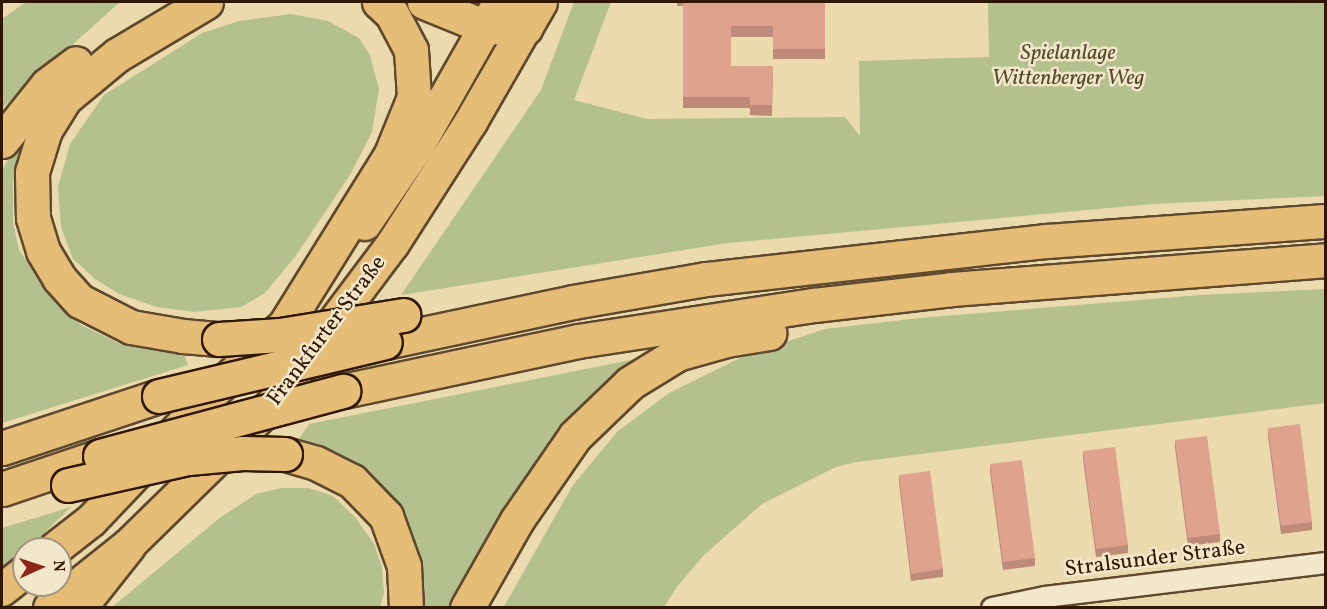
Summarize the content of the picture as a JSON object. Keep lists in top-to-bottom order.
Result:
{
  "streets": {
    "main road": ["Frankfurter Straße"],
    "street": ["Stralsunder Straße"]
  },
  "parks": ["Spielanlage Wittenberger Weg"],
  "north": "right"
}
